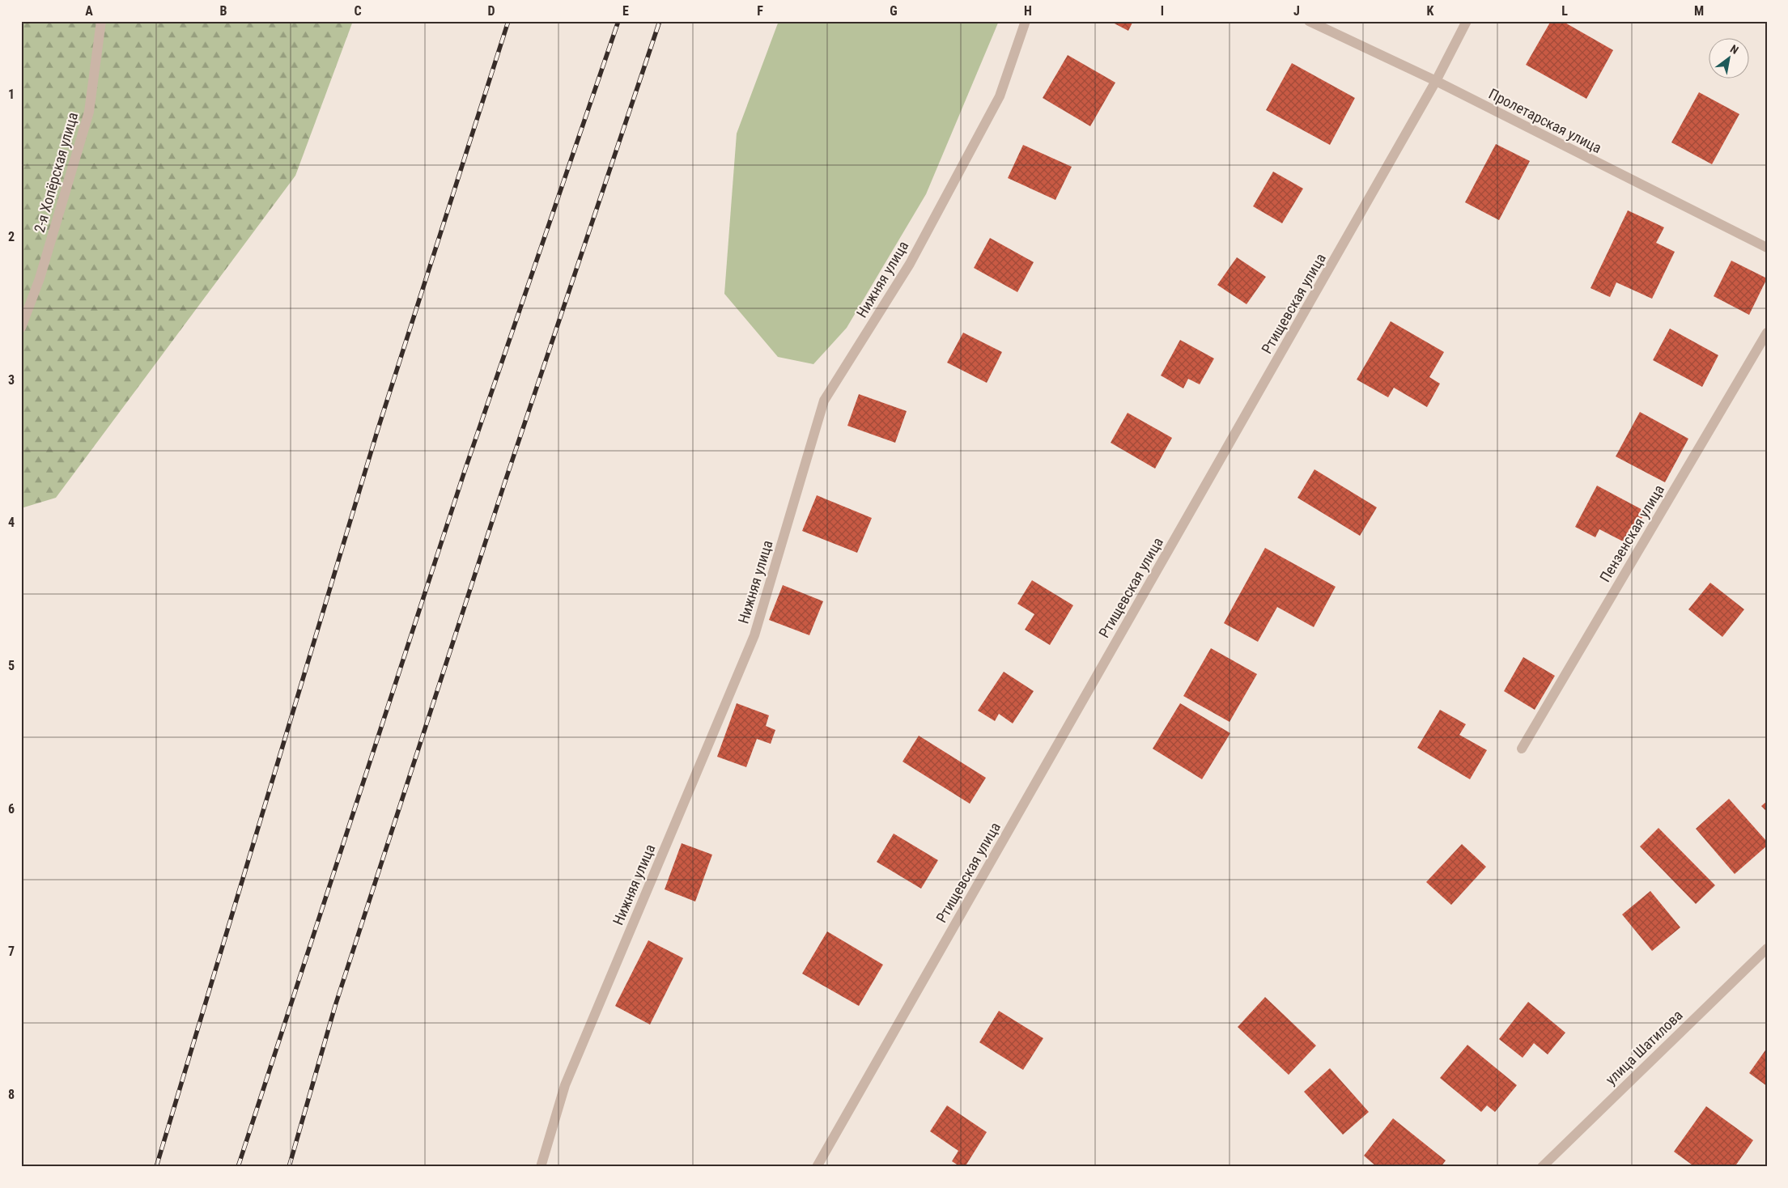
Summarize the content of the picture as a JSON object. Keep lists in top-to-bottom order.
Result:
{
  "streets": {
    "street": [
      "Пролетарская улица",
      "2-я Хопёрская улица",
      "Нижняя улица",
      "Ртищевская улица",
      "Пензенская улица",
      "улица Шатилова"
    ]
  },
  "crossings": [
    ["Пролетарская улица", "Ртищевская улица"]
  ],
  "north": "top right",
  "grid": {
    "columns": [
      "A",
      "B",
      "C",
      "D",
      "E",
      "F",
      "G",
      "H",
      "I",
      "J",
      "K",
      "L",
      "M"
    ],
    "rows": [
      "1",
      "2",
      "3",
      "4",
      "5",
      "6",
      "7",
      "8"
    ]
  }
}
